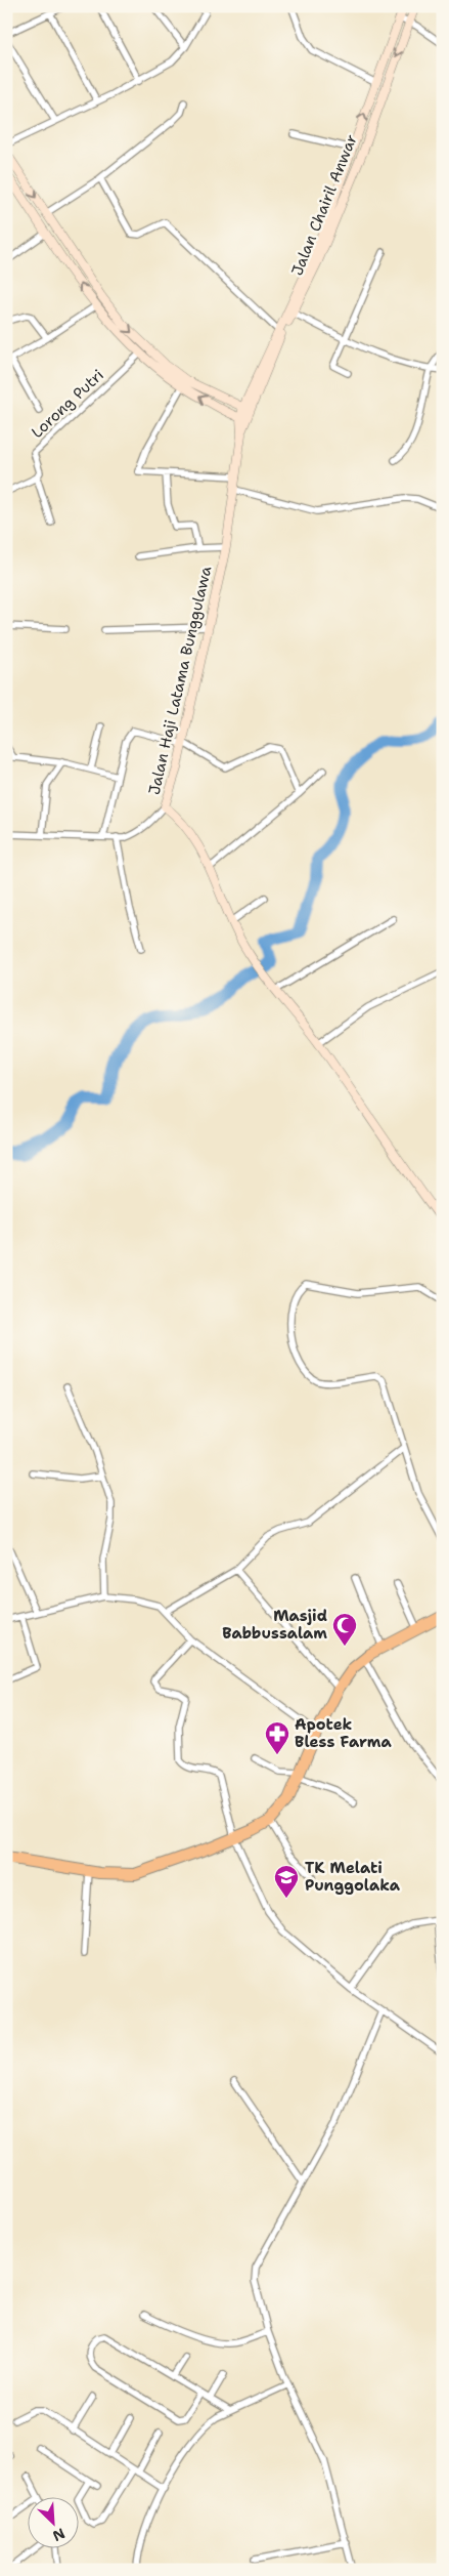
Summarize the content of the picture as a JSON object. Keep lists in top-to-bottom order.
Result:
{
  "streets": {
    "main road": ["Jalan Chairil Anwar", "Jalan Haji Latama Bunggulawa"],
    "street": ["Lorong Putri"]
  },
  "crossings": [
    ["Jalan Chairil Anwar", "Jalan Haji Latama Bunggulawa"]
  ],
  "places": {
    "mosque": ["Masjid Babbussalam"],
    "pharmacy": ["Apotek Bless Farma"],
    "school or university": ["TK Melati Punggolaka"]
  },
  "north": "bottom right"
}
